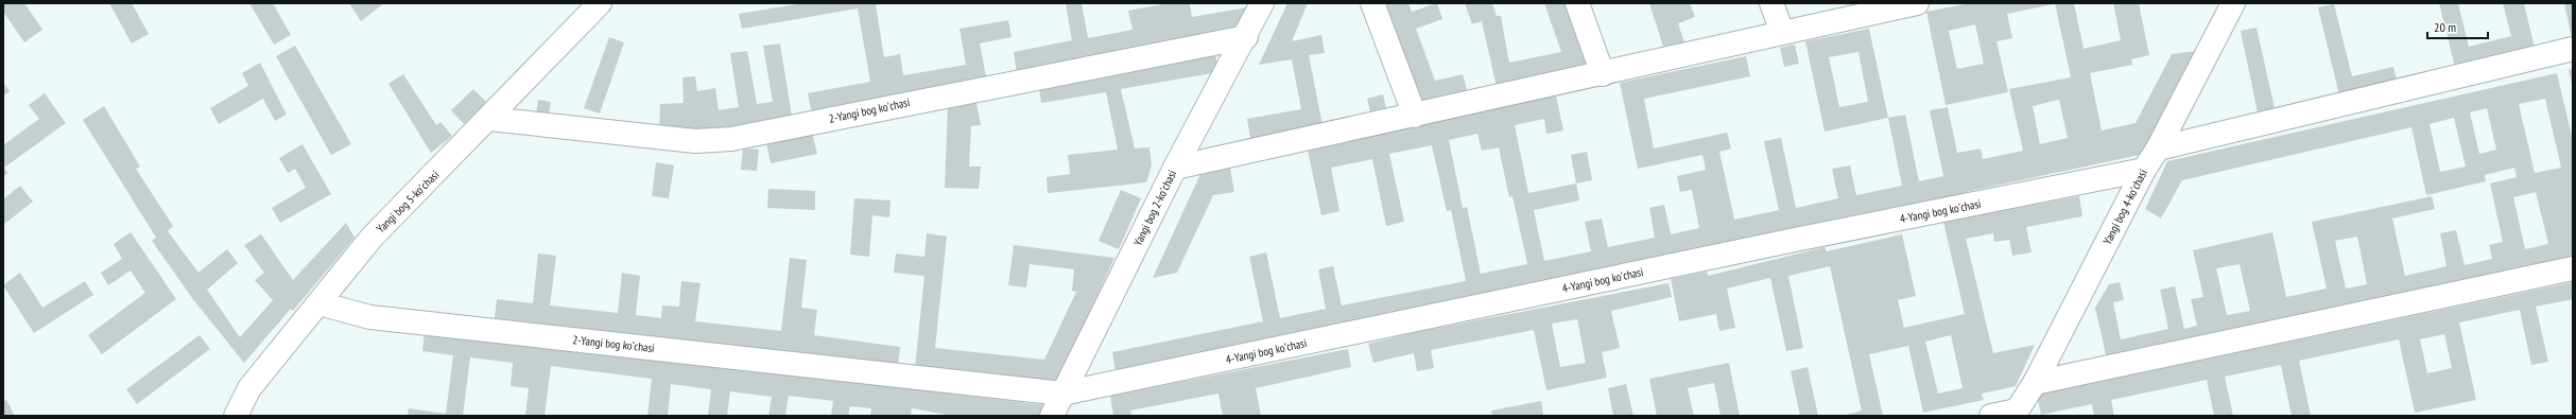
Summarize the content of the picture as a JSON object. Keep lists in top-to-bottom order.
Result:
{
  "streets": {
    "street": [
      "2-Yangi bog koʼchasi",
      "Yangi bog 5-koʼchasi",
      "Yangi bog 4-koʼchasi",
      "Yangi bog 2-koʼchasi",
      "4-Yangi bog koʼchasi"
    ]
  },
  "crossings": [
    ["2-Yangi bog koʼchasi", "Yangi bog 5-koʼchasi"],
    ["2-Yangi bog koʼchasi", "Yangi bog 2-koʼchasi"],
    ["2-Yangi bog koʼchasi", "4-Yangi bog koʼchasi"],
    ["Yangi bog 4-koʼchasi", "4-Yangi bog koʼchasi"],
    ["Yangi bog 2-koʼchasi", "4-Yangi bog koʼchasi"]
  ],
  "scale_bar": "20 m"
}
